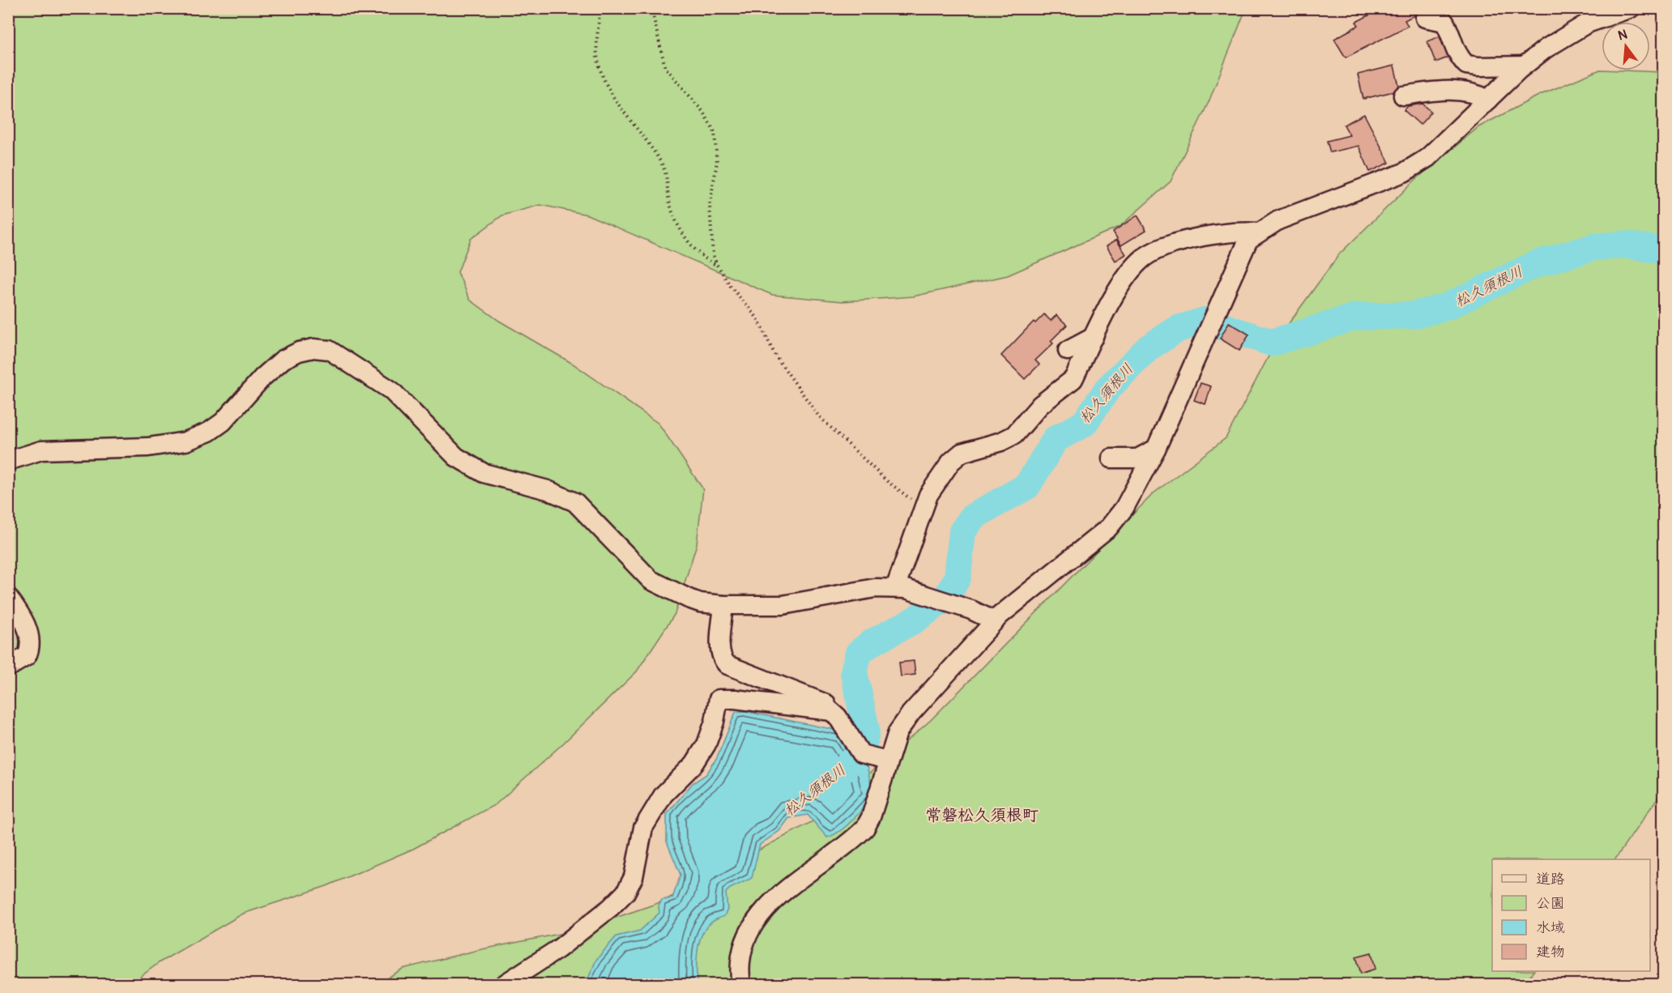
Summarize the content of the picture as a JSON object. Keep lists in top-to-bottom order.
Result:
{
  "districts": ["常磐松久須根町"],
  "water": ["松久須根川"],
  "legend": [
    "道路",
    "公園",
    "水域",
    "建物"
  ],
  "north": "top"
}
